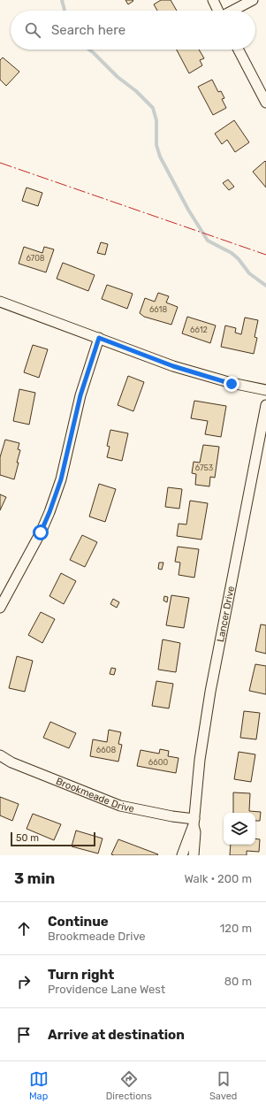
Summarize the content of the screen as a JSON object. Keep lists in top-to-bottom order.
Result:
{
  "streets": {
    "street": ["Lancer Drive", "Brookmeade Drive"]
  },
  "crossings": [
    ["Lancer Drive", "Brookmeade Drive"]
  ],
  "house_numbers": [
    "6708",
    "6618",
    "6612",
    "6753",
    "6608",
    "6600"
  ],
  "scale_bar": "50 m",
  "page": {
    "search": "Search here",
    "scale": "50 m",
    "heading": ["3 min", "Walk · 200 m"],
    "list": [
      ["Continue", "Brookmeade Drive", "120 m"],
      ["Turn right", "Providence Lane West", "80 m"],
      "Arrive at destination"
    ],
    "nav": ["Map", "Directions", "Saved"]
  }
}
